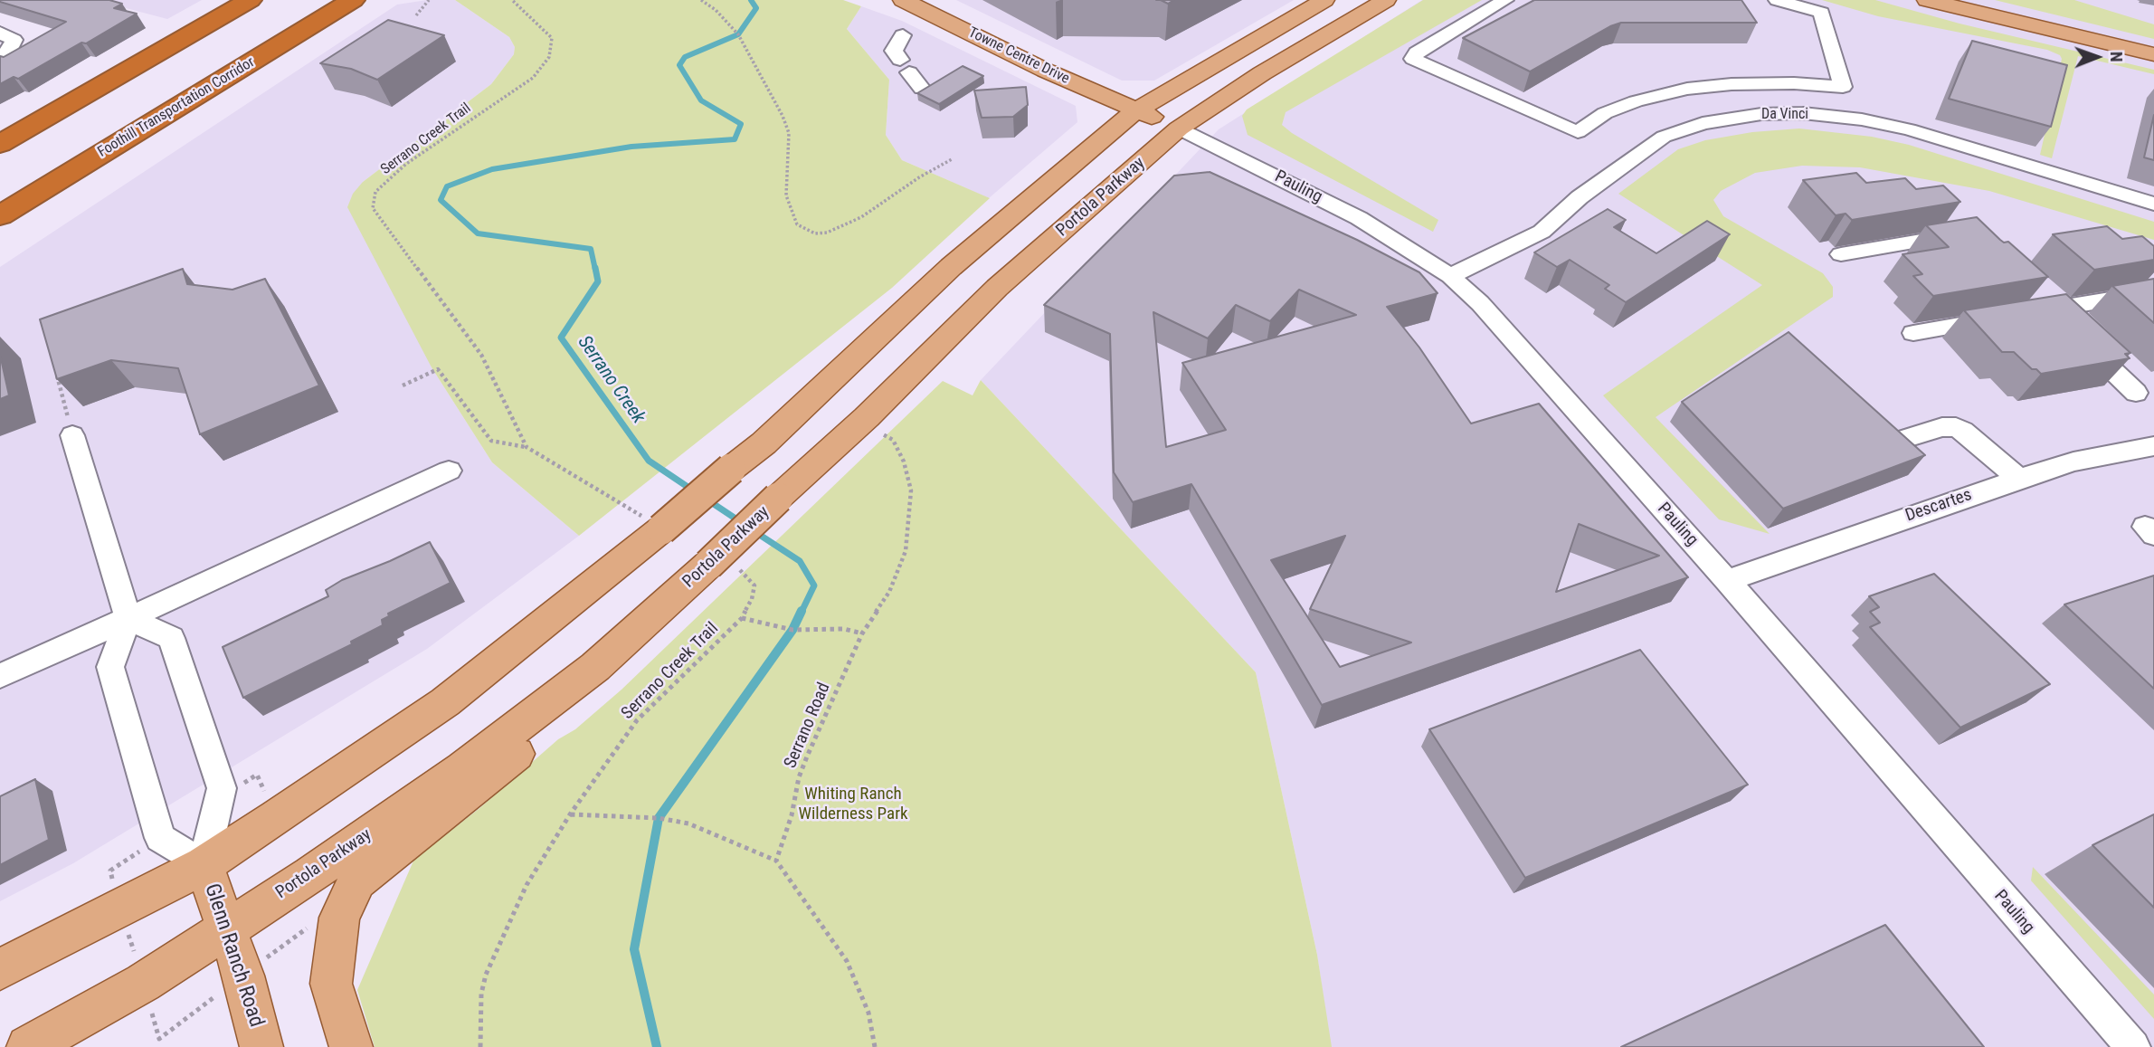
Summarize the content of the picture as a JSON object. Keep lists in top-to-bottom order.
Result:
{
  "streets": {
    "highway": ["Foothill Transportation Corridor"],
    "main road": [
      "Towne Centre Drive",
      "Pauling",
      "Portola Parkway",
      "Glenn Ranch Road"
    ],
    "street": ["Da Vinci", "Descartes"],
    "path": ["Serrano Creek Trail", "Serrano Road"]
  },
  "crossings": [
    ["Towne Centre Drive", "Pauling"],
    ["Da Vinci", "Pauling"],
    ["Serrano Creek Trail", "Portola Parkway"],
    ["Pauling", "Portola Parkway"],
    ["Pauling", "Descartes"],
    ["Portola Parkway", "Serrano Road"],
    ["Portola Parkway", "Glenn Ranch Road"]
  ],
  "water": ["Serrano Creek"],
  "parks": ["Whiting Ranch Wilderness Park"],
  "north": "right"
}
